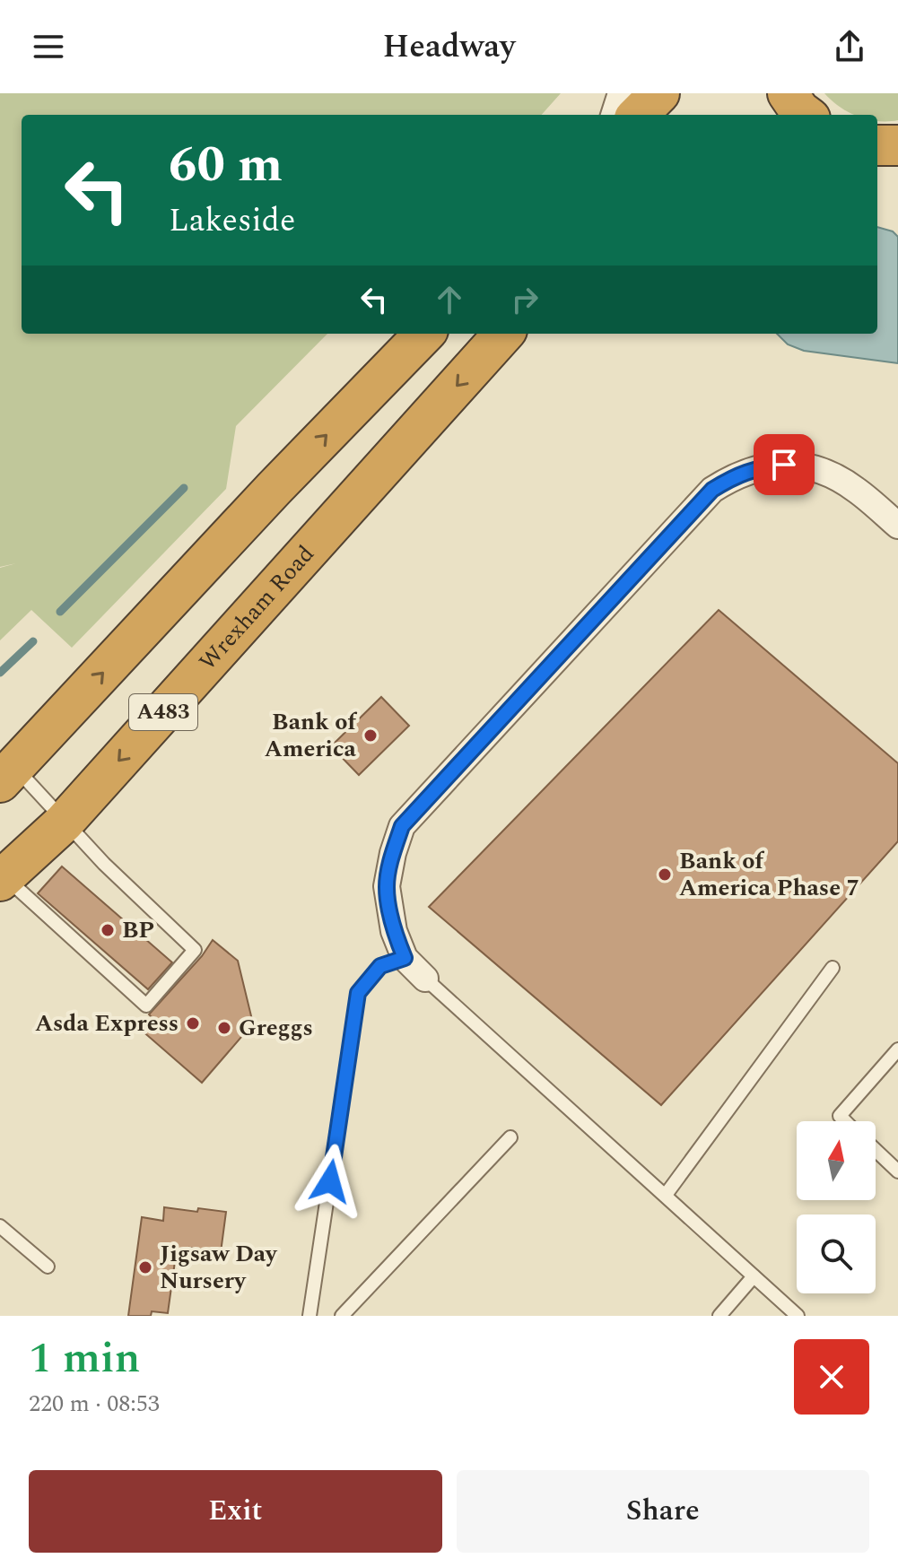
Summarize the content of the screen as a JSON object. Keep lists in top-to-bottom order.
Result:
{
  "streets": {
    "highway": ["Wrexham Road", "A483"]
  },
  "places": [
    "Bank of America",
    "Bank of America Phase 7",
    "BP",
    "Asda Express",
    "Greggs",
    "Jigsaw Day Nursery"
  ],
  "north": "top",
  "page": {
    "header": "Headway",
    "turn": ["60 m", "Lakeside"],
    "heading": ["1 min", "220 m · 08:53"],
    "buttons": ["Exit", "Share"]
  }
}
